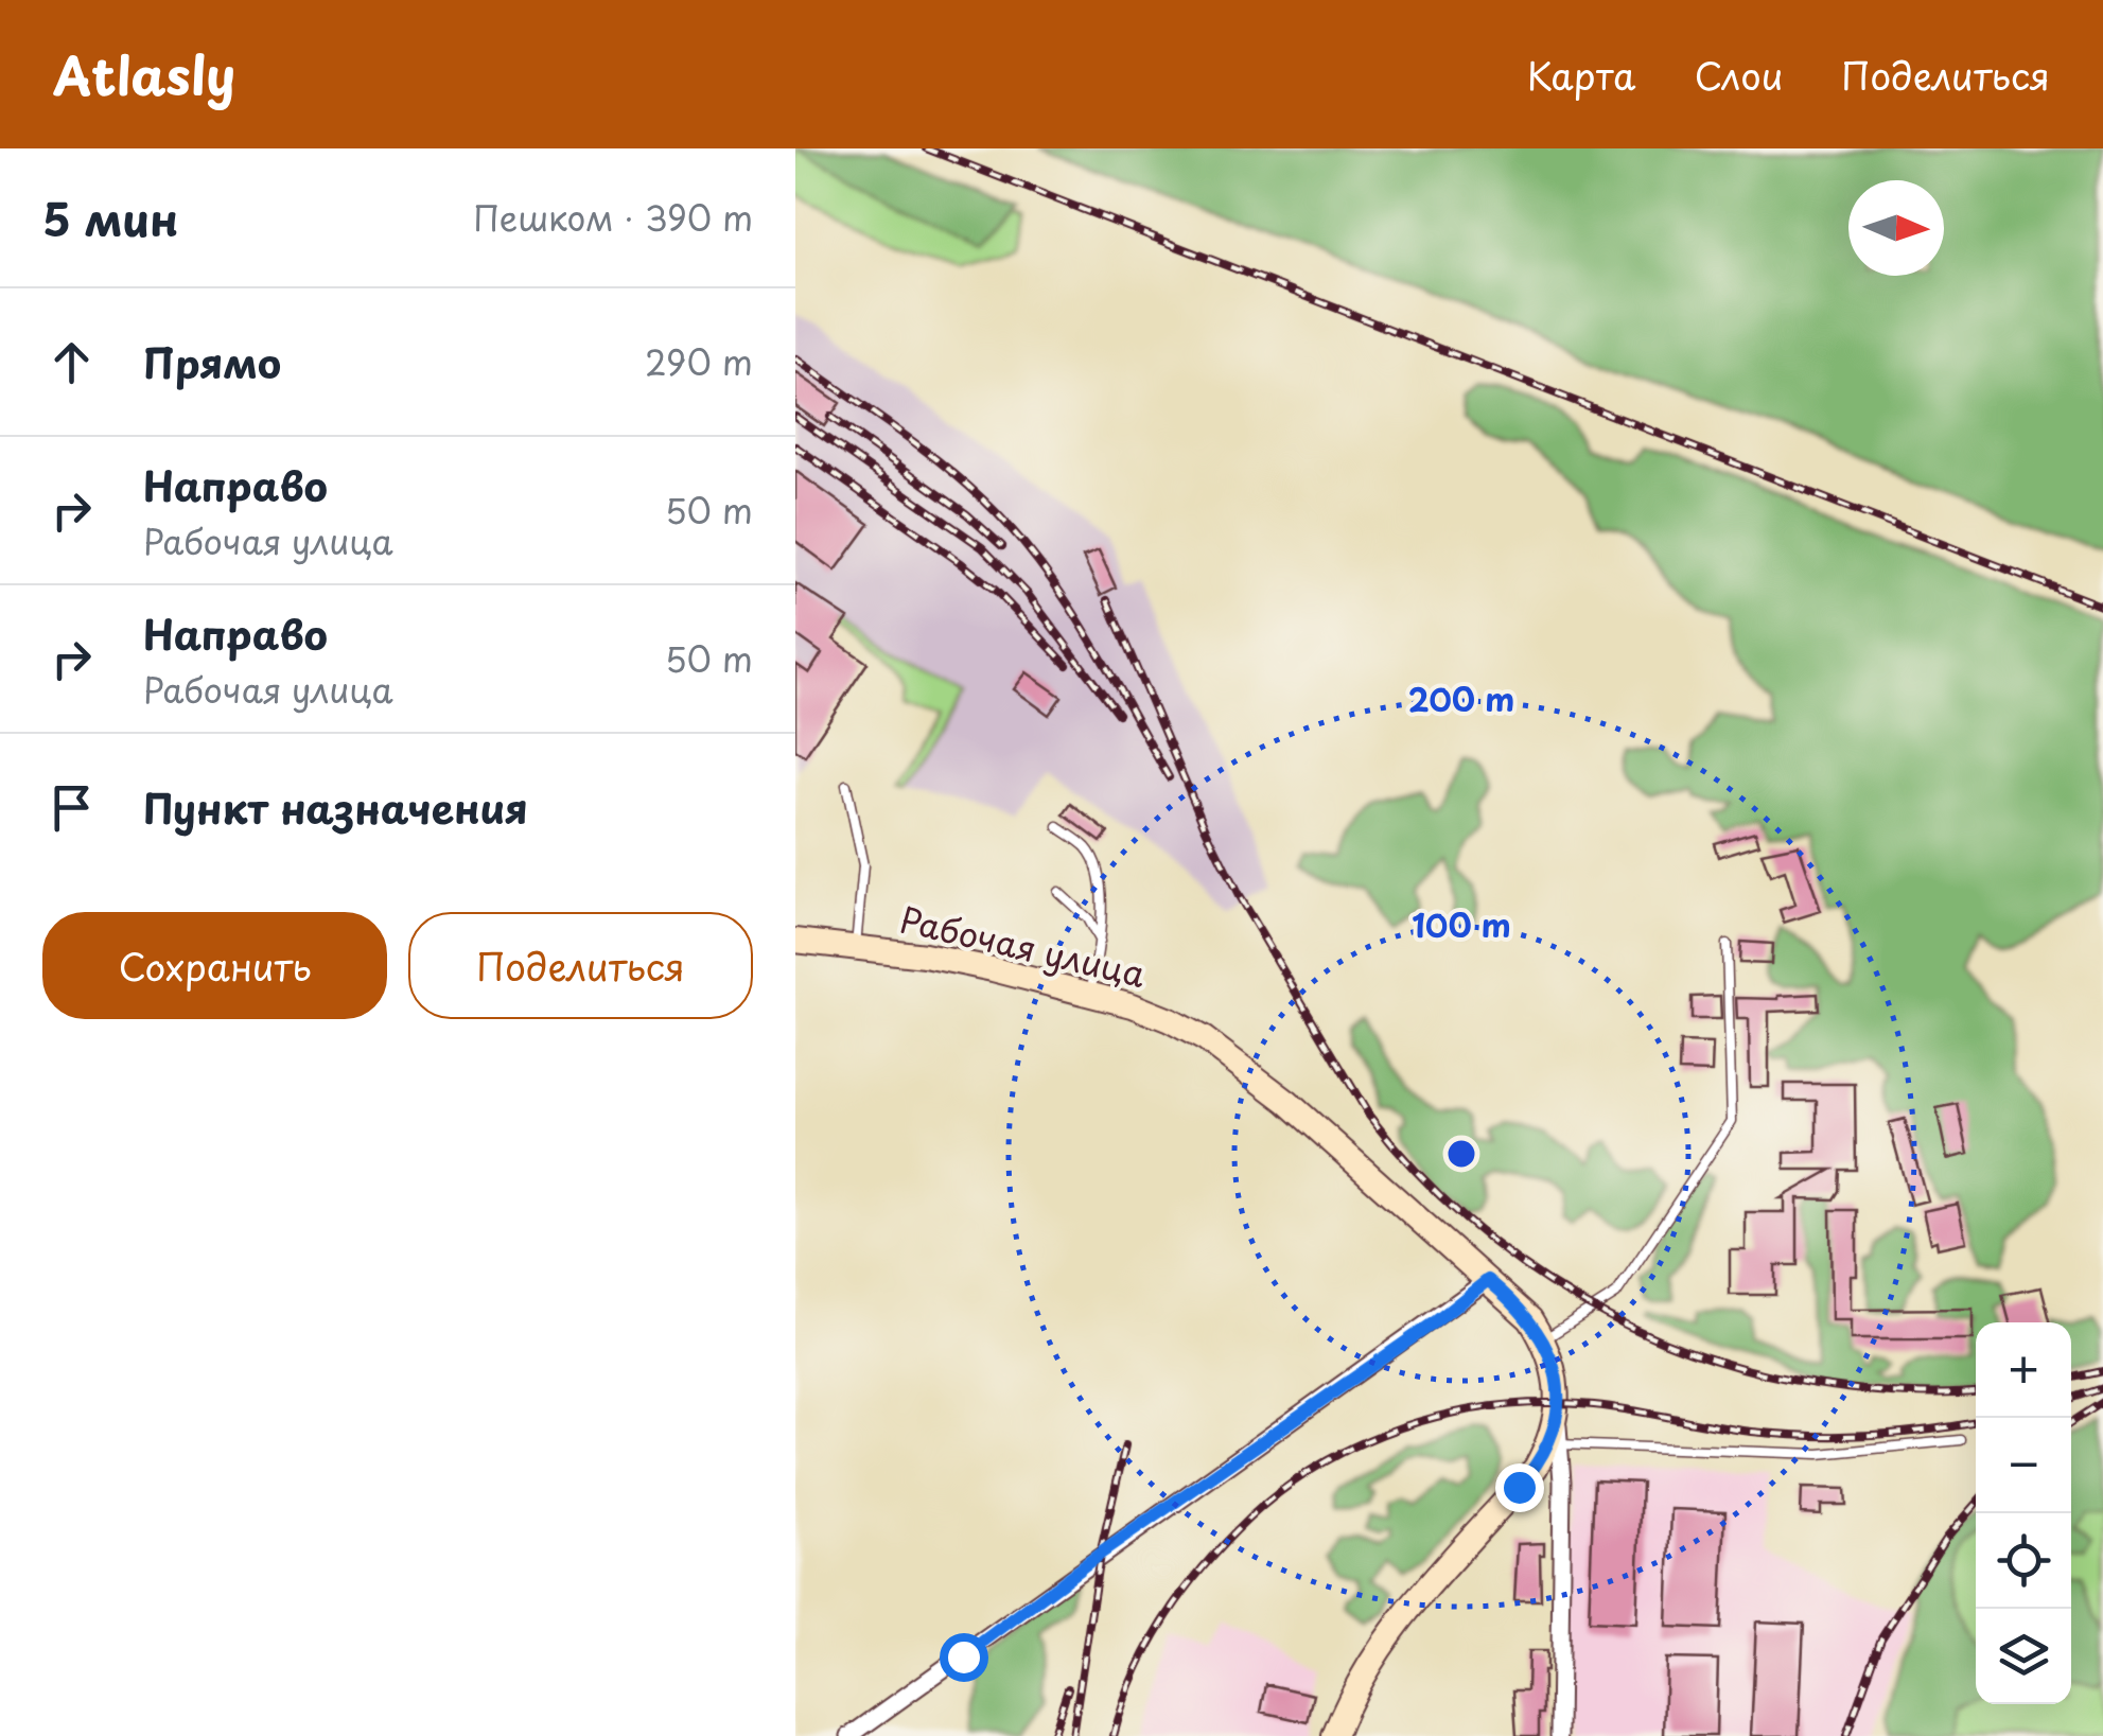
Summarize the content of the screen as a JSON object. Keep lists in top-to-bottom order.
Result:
{
  "streets": {
    "street": ["Рабочая улица"]
  },
  "north": "right",
  "page": {
    "header": "Atlasly",
    "nav": ["Карта", "Слои", "Поделиться"],
    "heading": ["5 мин", "Пешком · 390 m"],
    "list": [
      ["Прямо", "290 m"],
      ["Направо", "Рабочая улица", "50 m"],
      ["Направо", "Рабочая улица", "50 m"],
      "Пункт назначения"
    ],
    "buttons": ["Сохранить", "Поделиться"],
    "map_buttons": ["+", "−"]
  },
  "rings": ["200 m", "100 m"]
}
